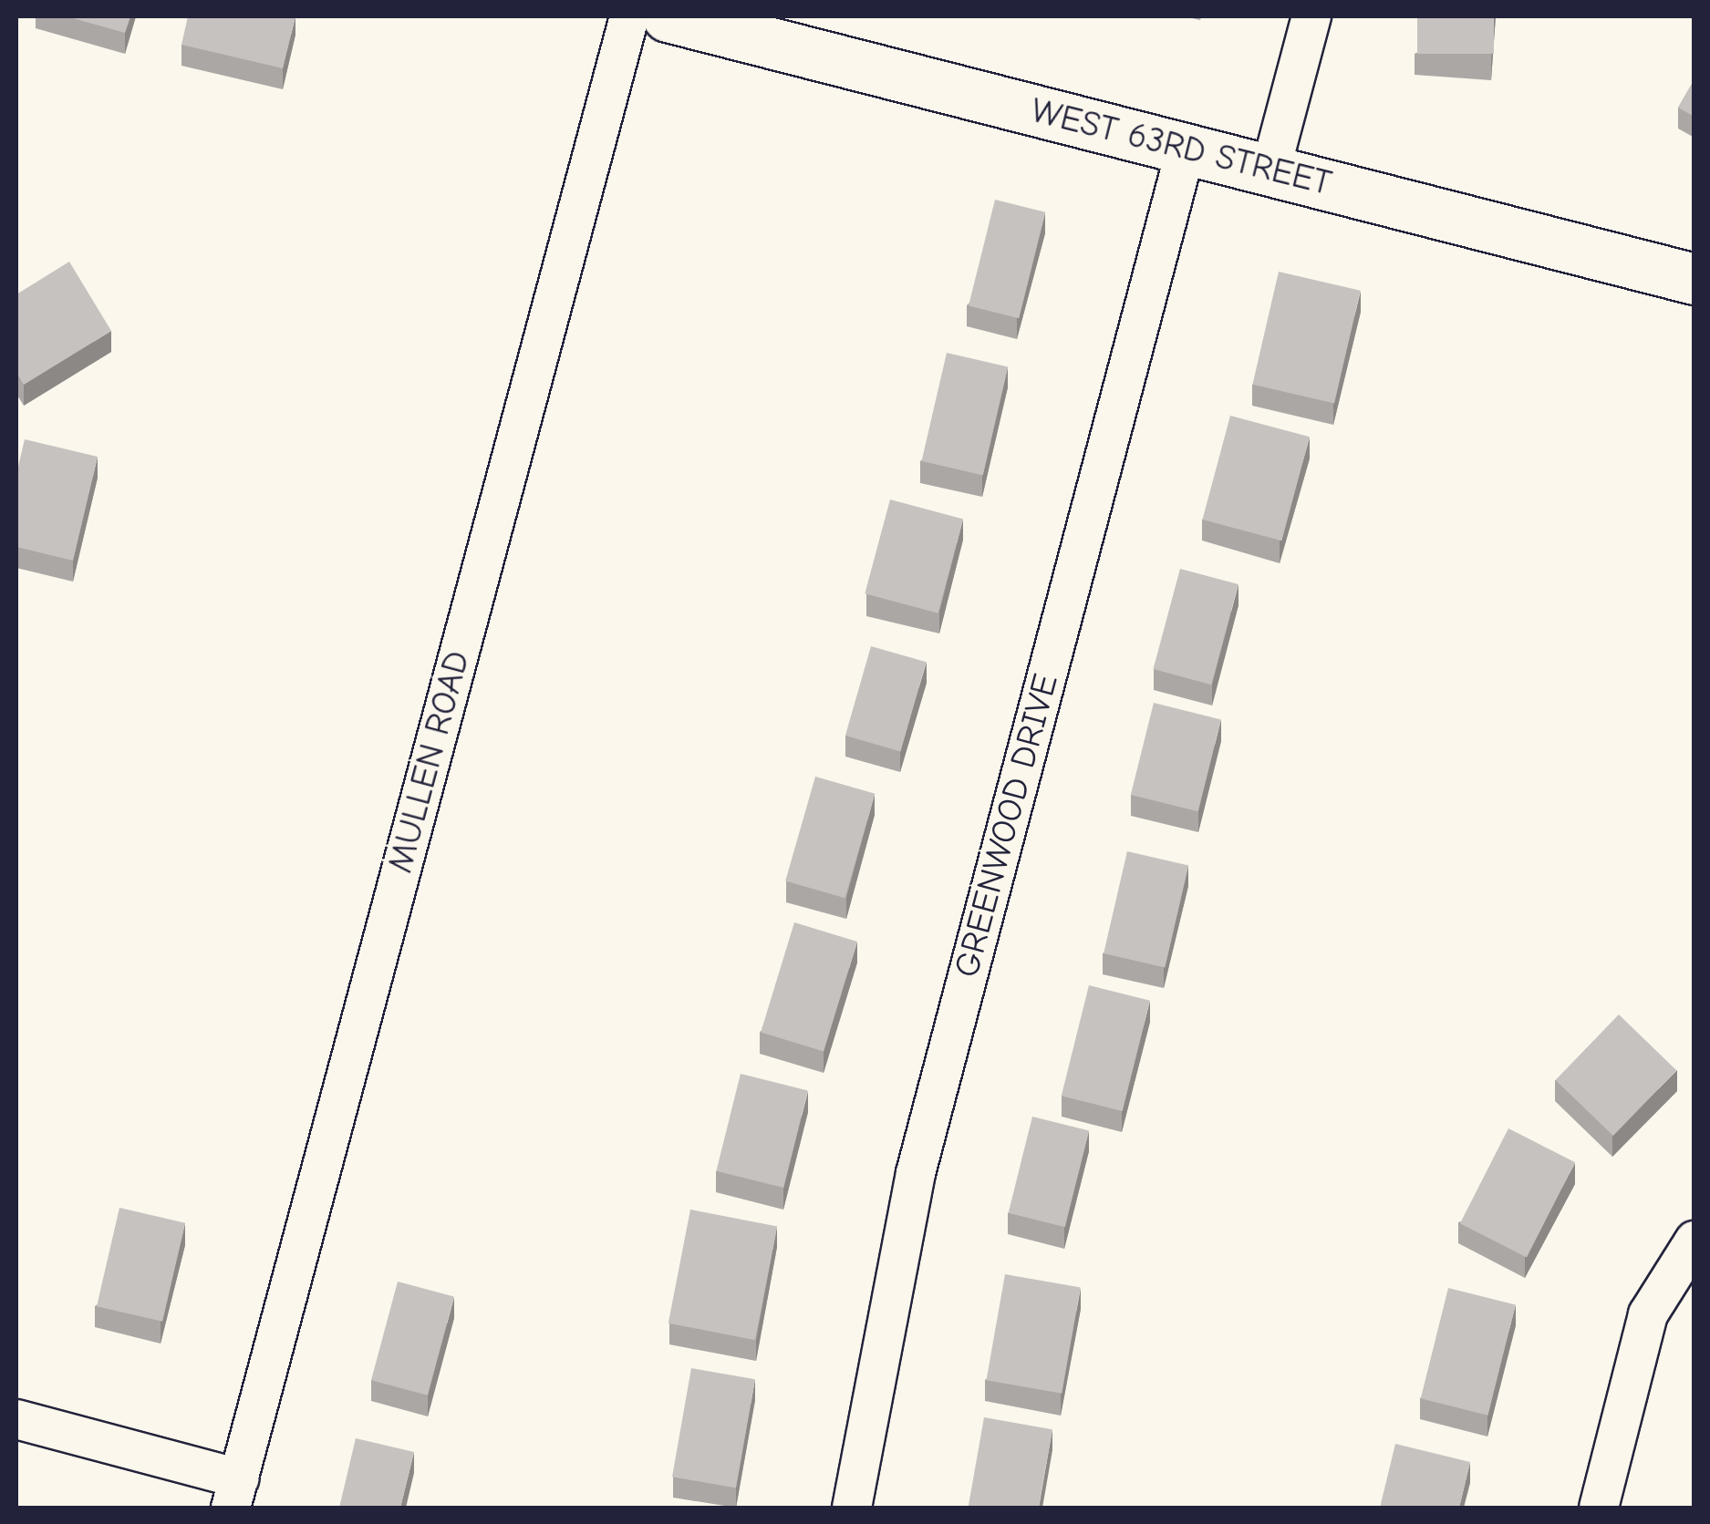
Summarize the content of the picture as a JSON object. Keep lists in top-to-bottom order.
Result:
{
  "streets": {
    "street": ["WEST 63RD STREET", "MULLEN ROAD", "GREENWOOD DRIVE"]
  },
  "crossings": [
    ["WEST 63RD STREET", "GREENWOOD DRIVE"]
  ]
}
